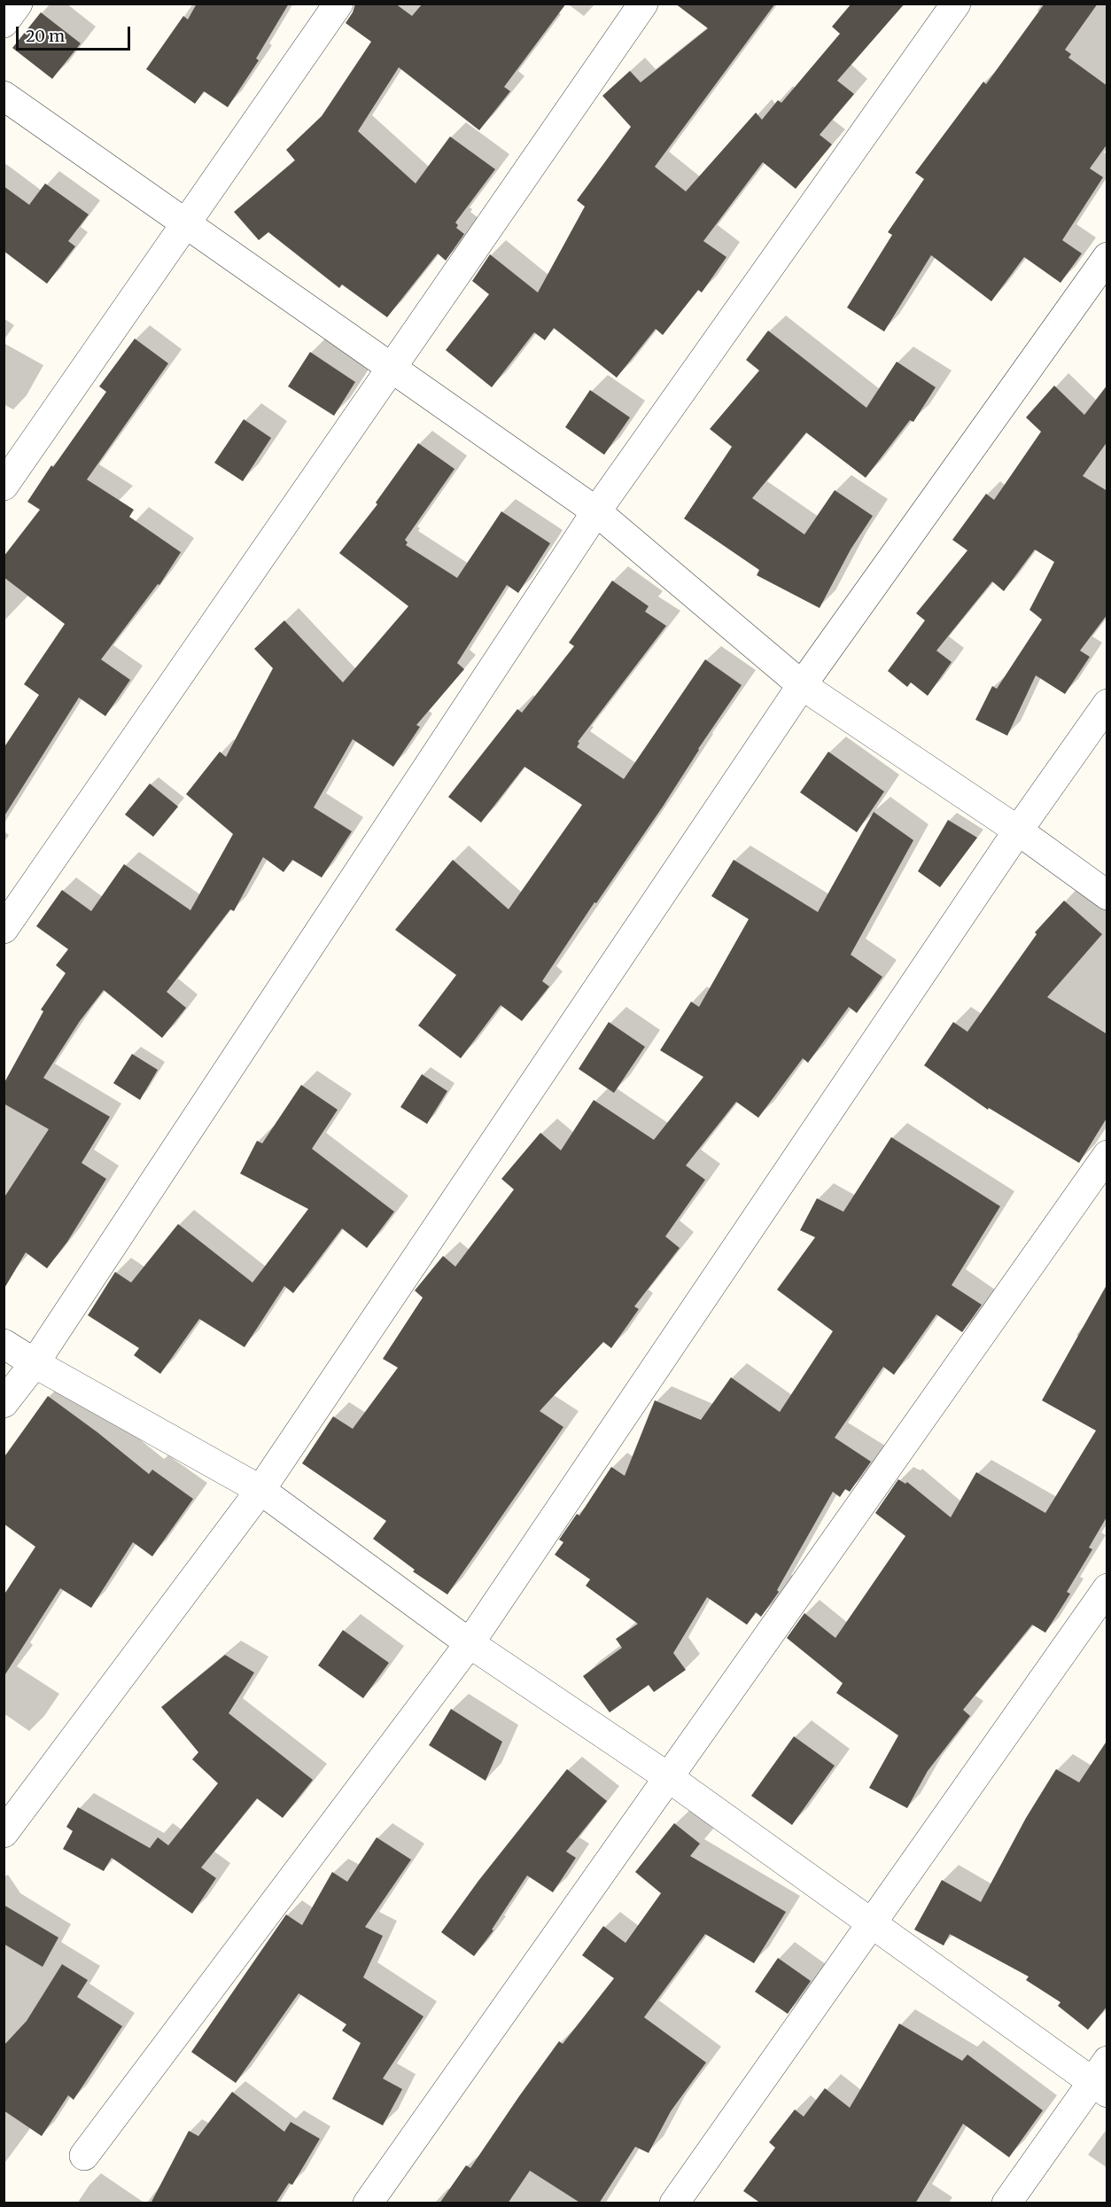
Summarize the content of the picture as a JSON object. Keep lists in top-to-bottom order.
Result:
{
  "scale_bar": "20 m"
}
